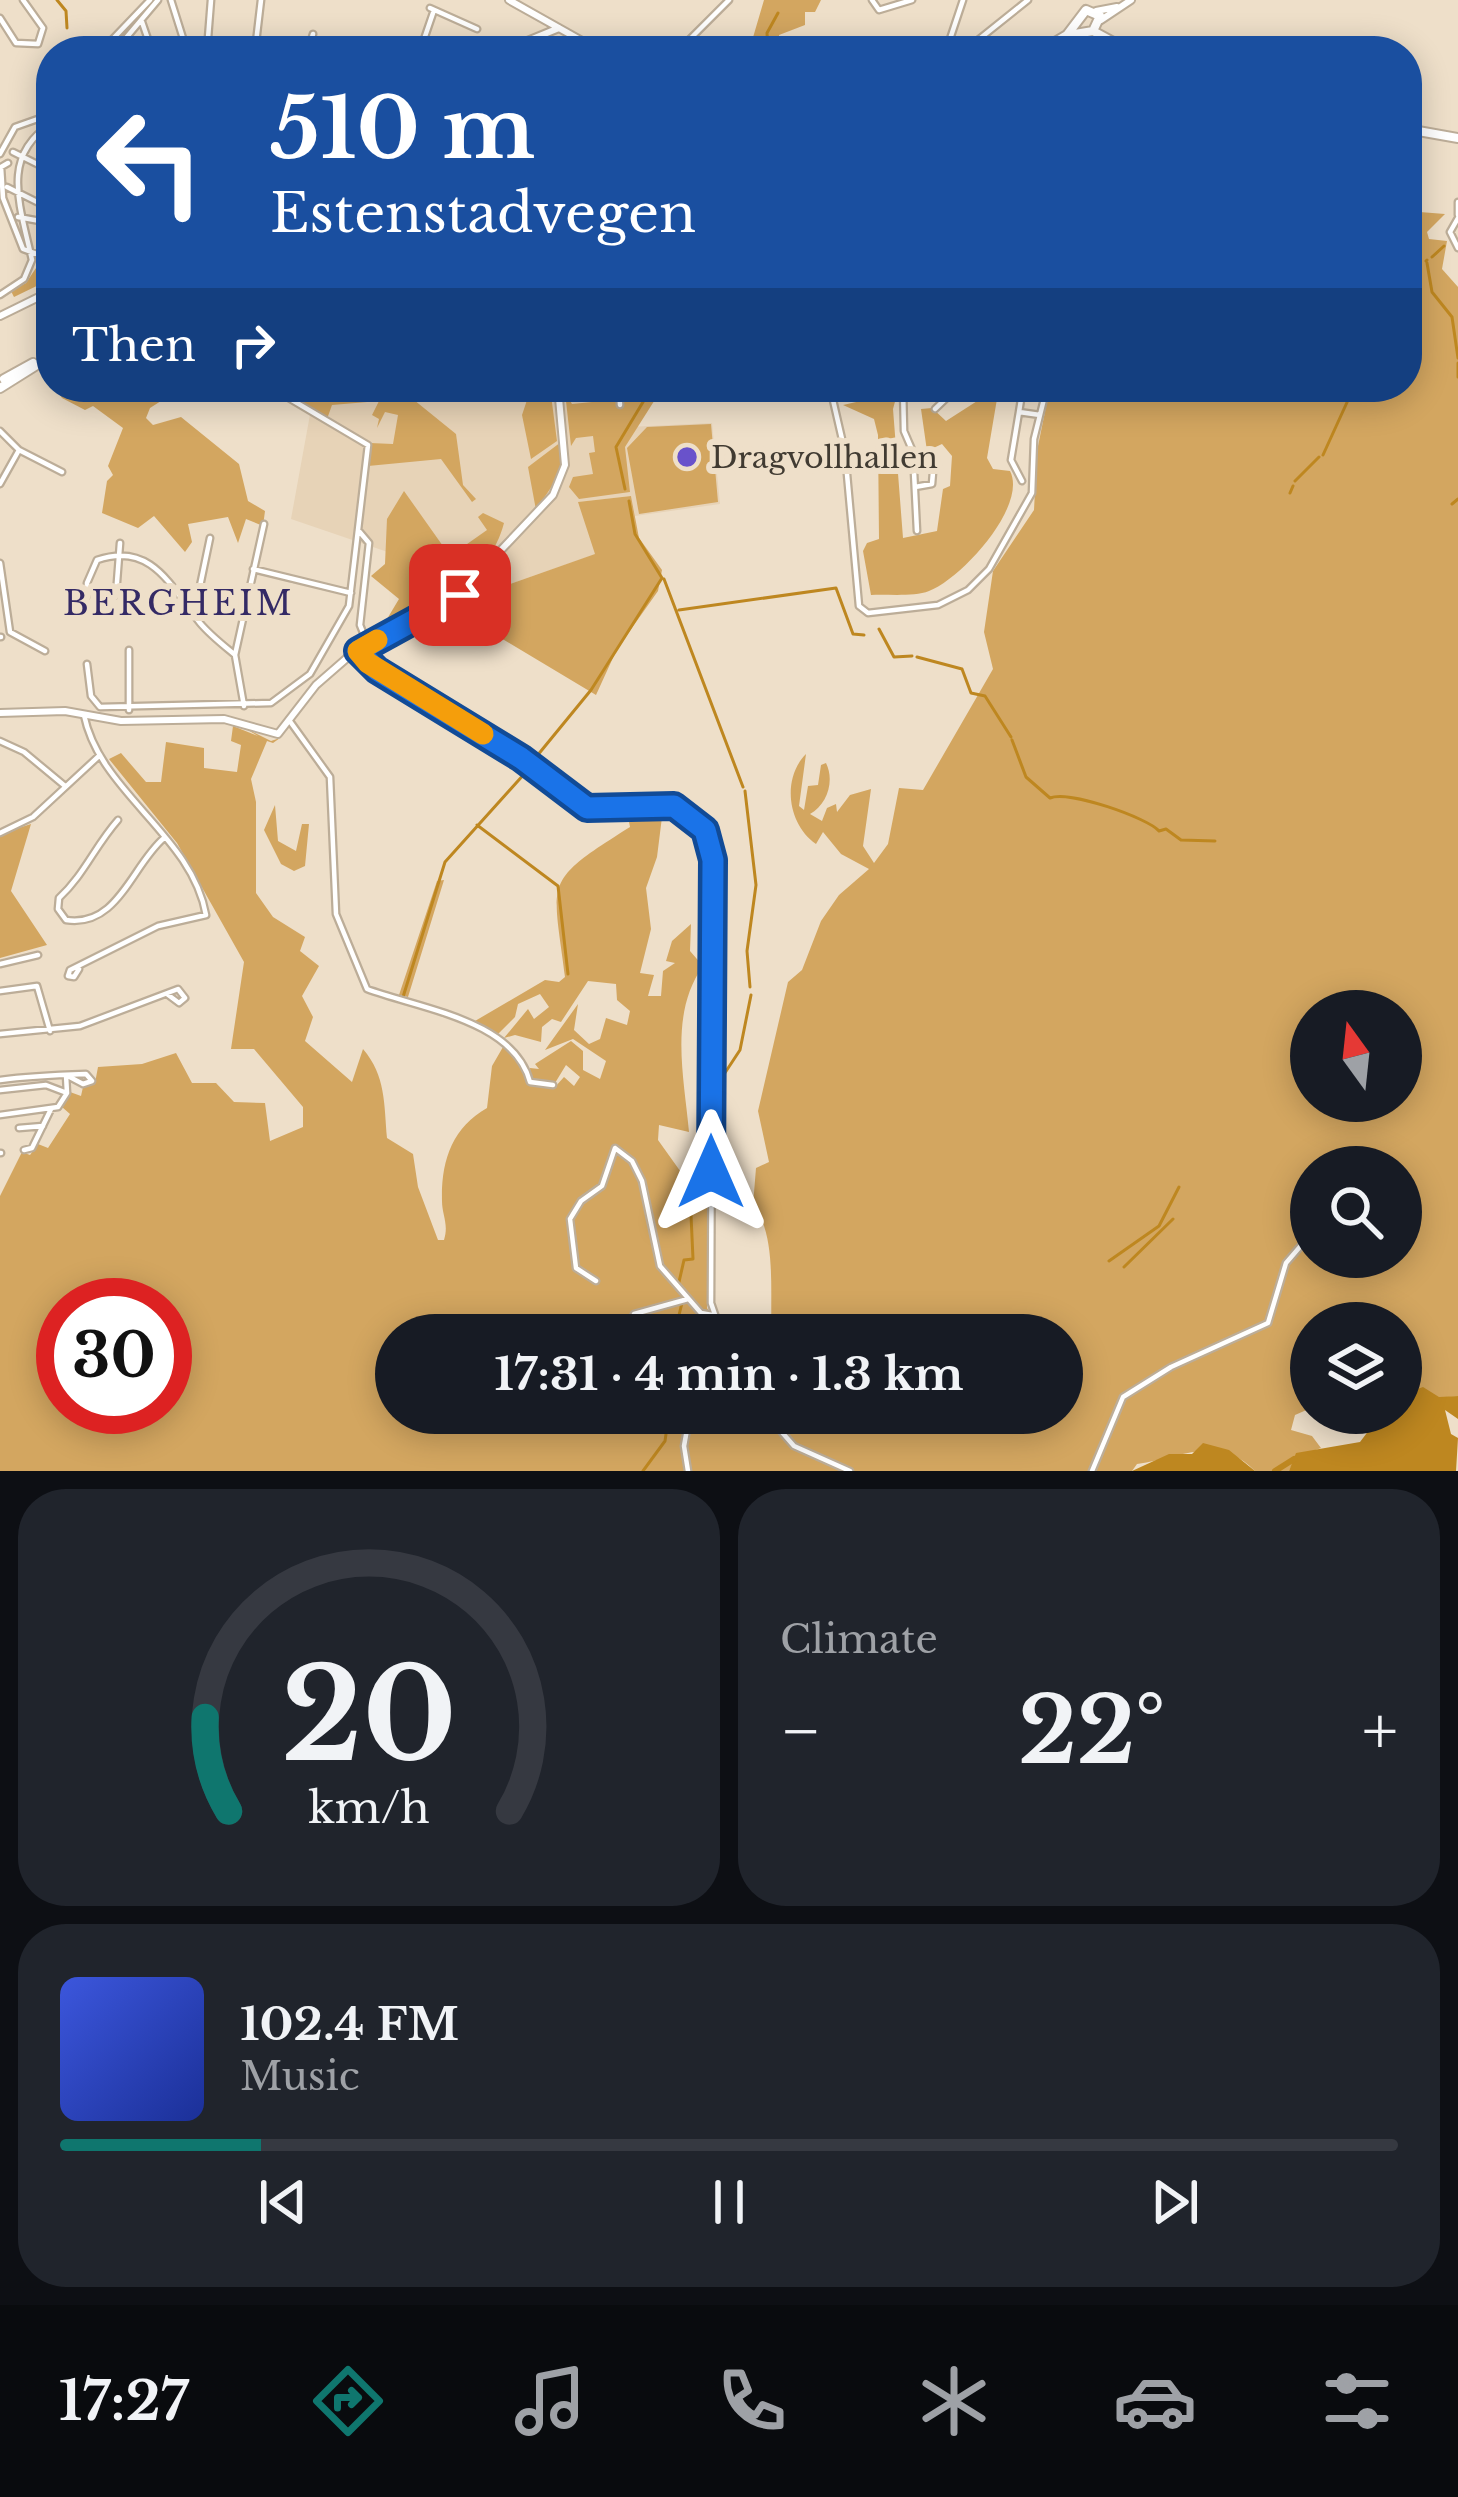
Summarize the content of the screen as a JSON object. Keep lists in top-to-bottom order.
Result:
{
  "districts": ["BERGHEIM"],
  "places": ["Dragvollhallen"],
  "north": "top",
  "page": {
    "turn": ["510 m", "Estenstadvegen"],
    "then": "Then",
    "limit": "30",
    "trip": "17:31 · 4 min · 1.3 km",
    "tile": "Climate",
    "heat": ["−", "22°", "+"],
    "song": ["102.4 FM", "Music"],
    "tabs": "17:27",
    "gauge": ["20", "km/h"]
  }
}
